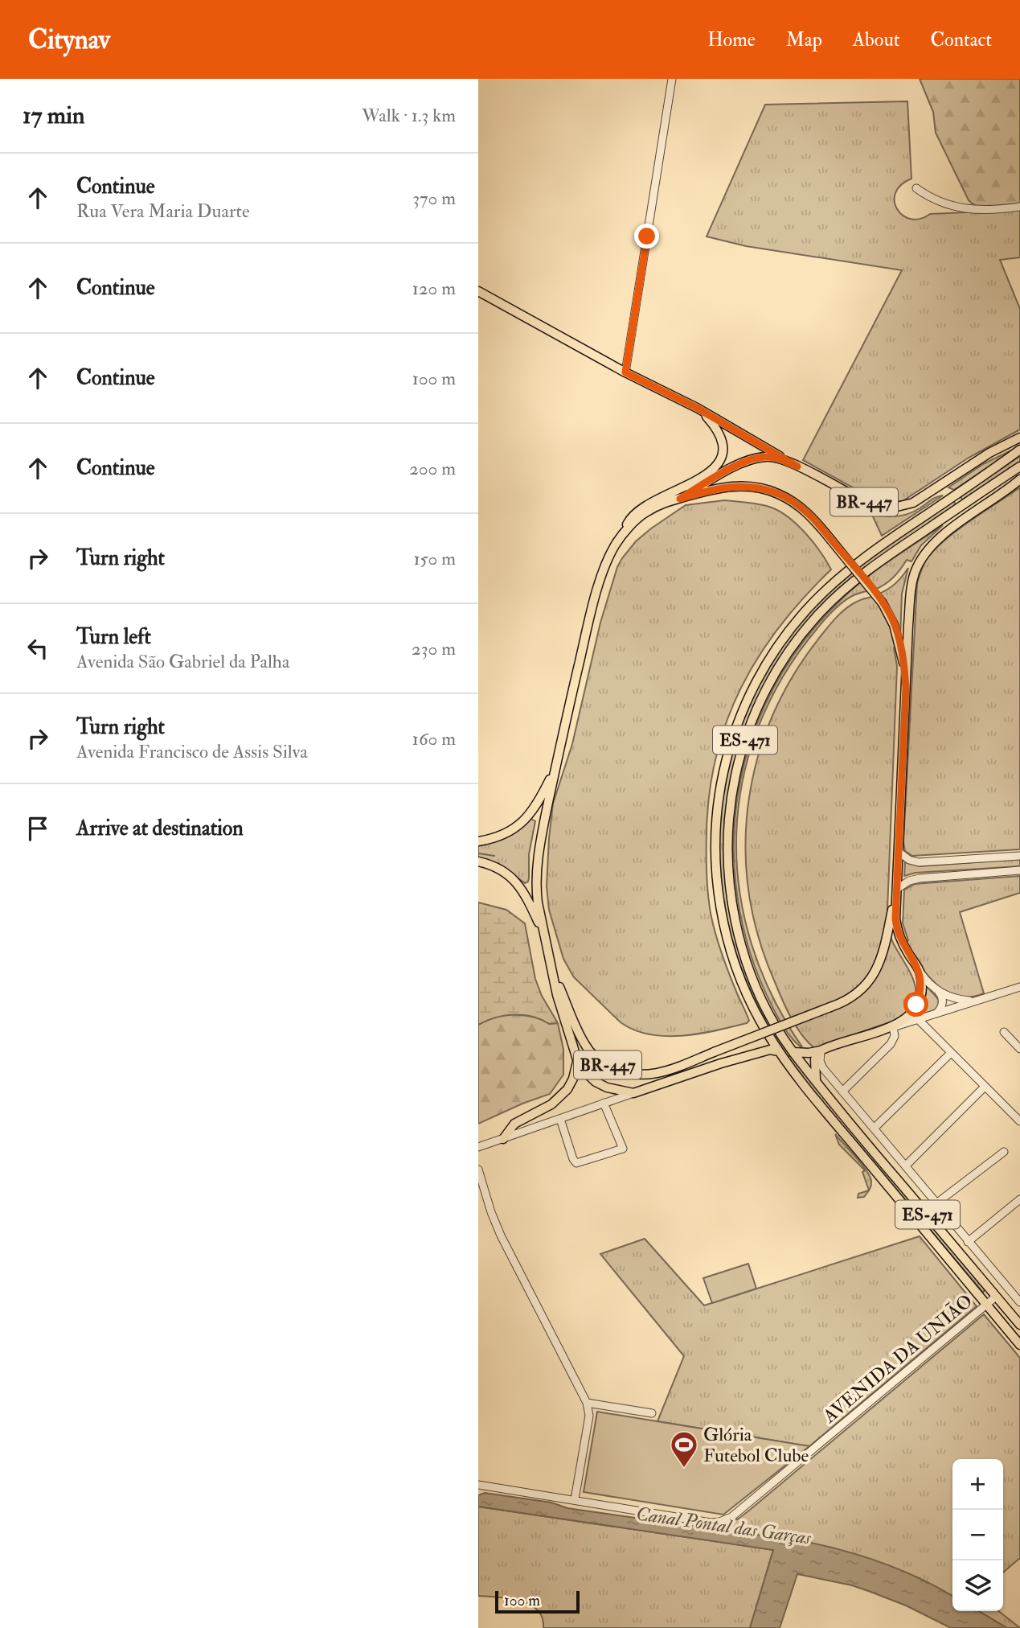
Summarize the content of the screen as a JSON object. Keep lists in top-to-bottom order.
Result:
{
  "streets": {
    "main road": ["BR-447", "ES-471"],
    "street": ["AVENIDA DA UNIÃO"]
  },
  "crossings": [
    ["BR-447", "ES-471"],
    ["ES-471", "AVENIDA DA UNIÃO"]
  ],
  "water": ["Canal Pontal das Garças"],
  "places": {
    "sports": ["Glória Futebol Clube"]
  },
  "scale_bar": "100 m",
  "page": {
    "header": "Citynav",
    "nav": [
      "Home",
      "Map",
      "About",
      "Contact"
    ],
    "heading": ["17 min", "Walk · 1.3 km"],
    "list": [
      ["Continue", "Rua Vera Maria Duarte", "370 m"],
      ["Continue", "120 m"],
      ["Continue", "100 m"],
      ["Continue", "200 m"],
      ["Turn right", "150 m"],
      ["Turn left", "Avenida São Gabriel da Palha", "230 m"],
      ["Turn right", "Avenida Francisco de Assis Silva", "160 m"],
      "Arrive at destination"
    ],
    "map_buttons": ["+", "−"],
    "scale": "100 m"
  }
}
